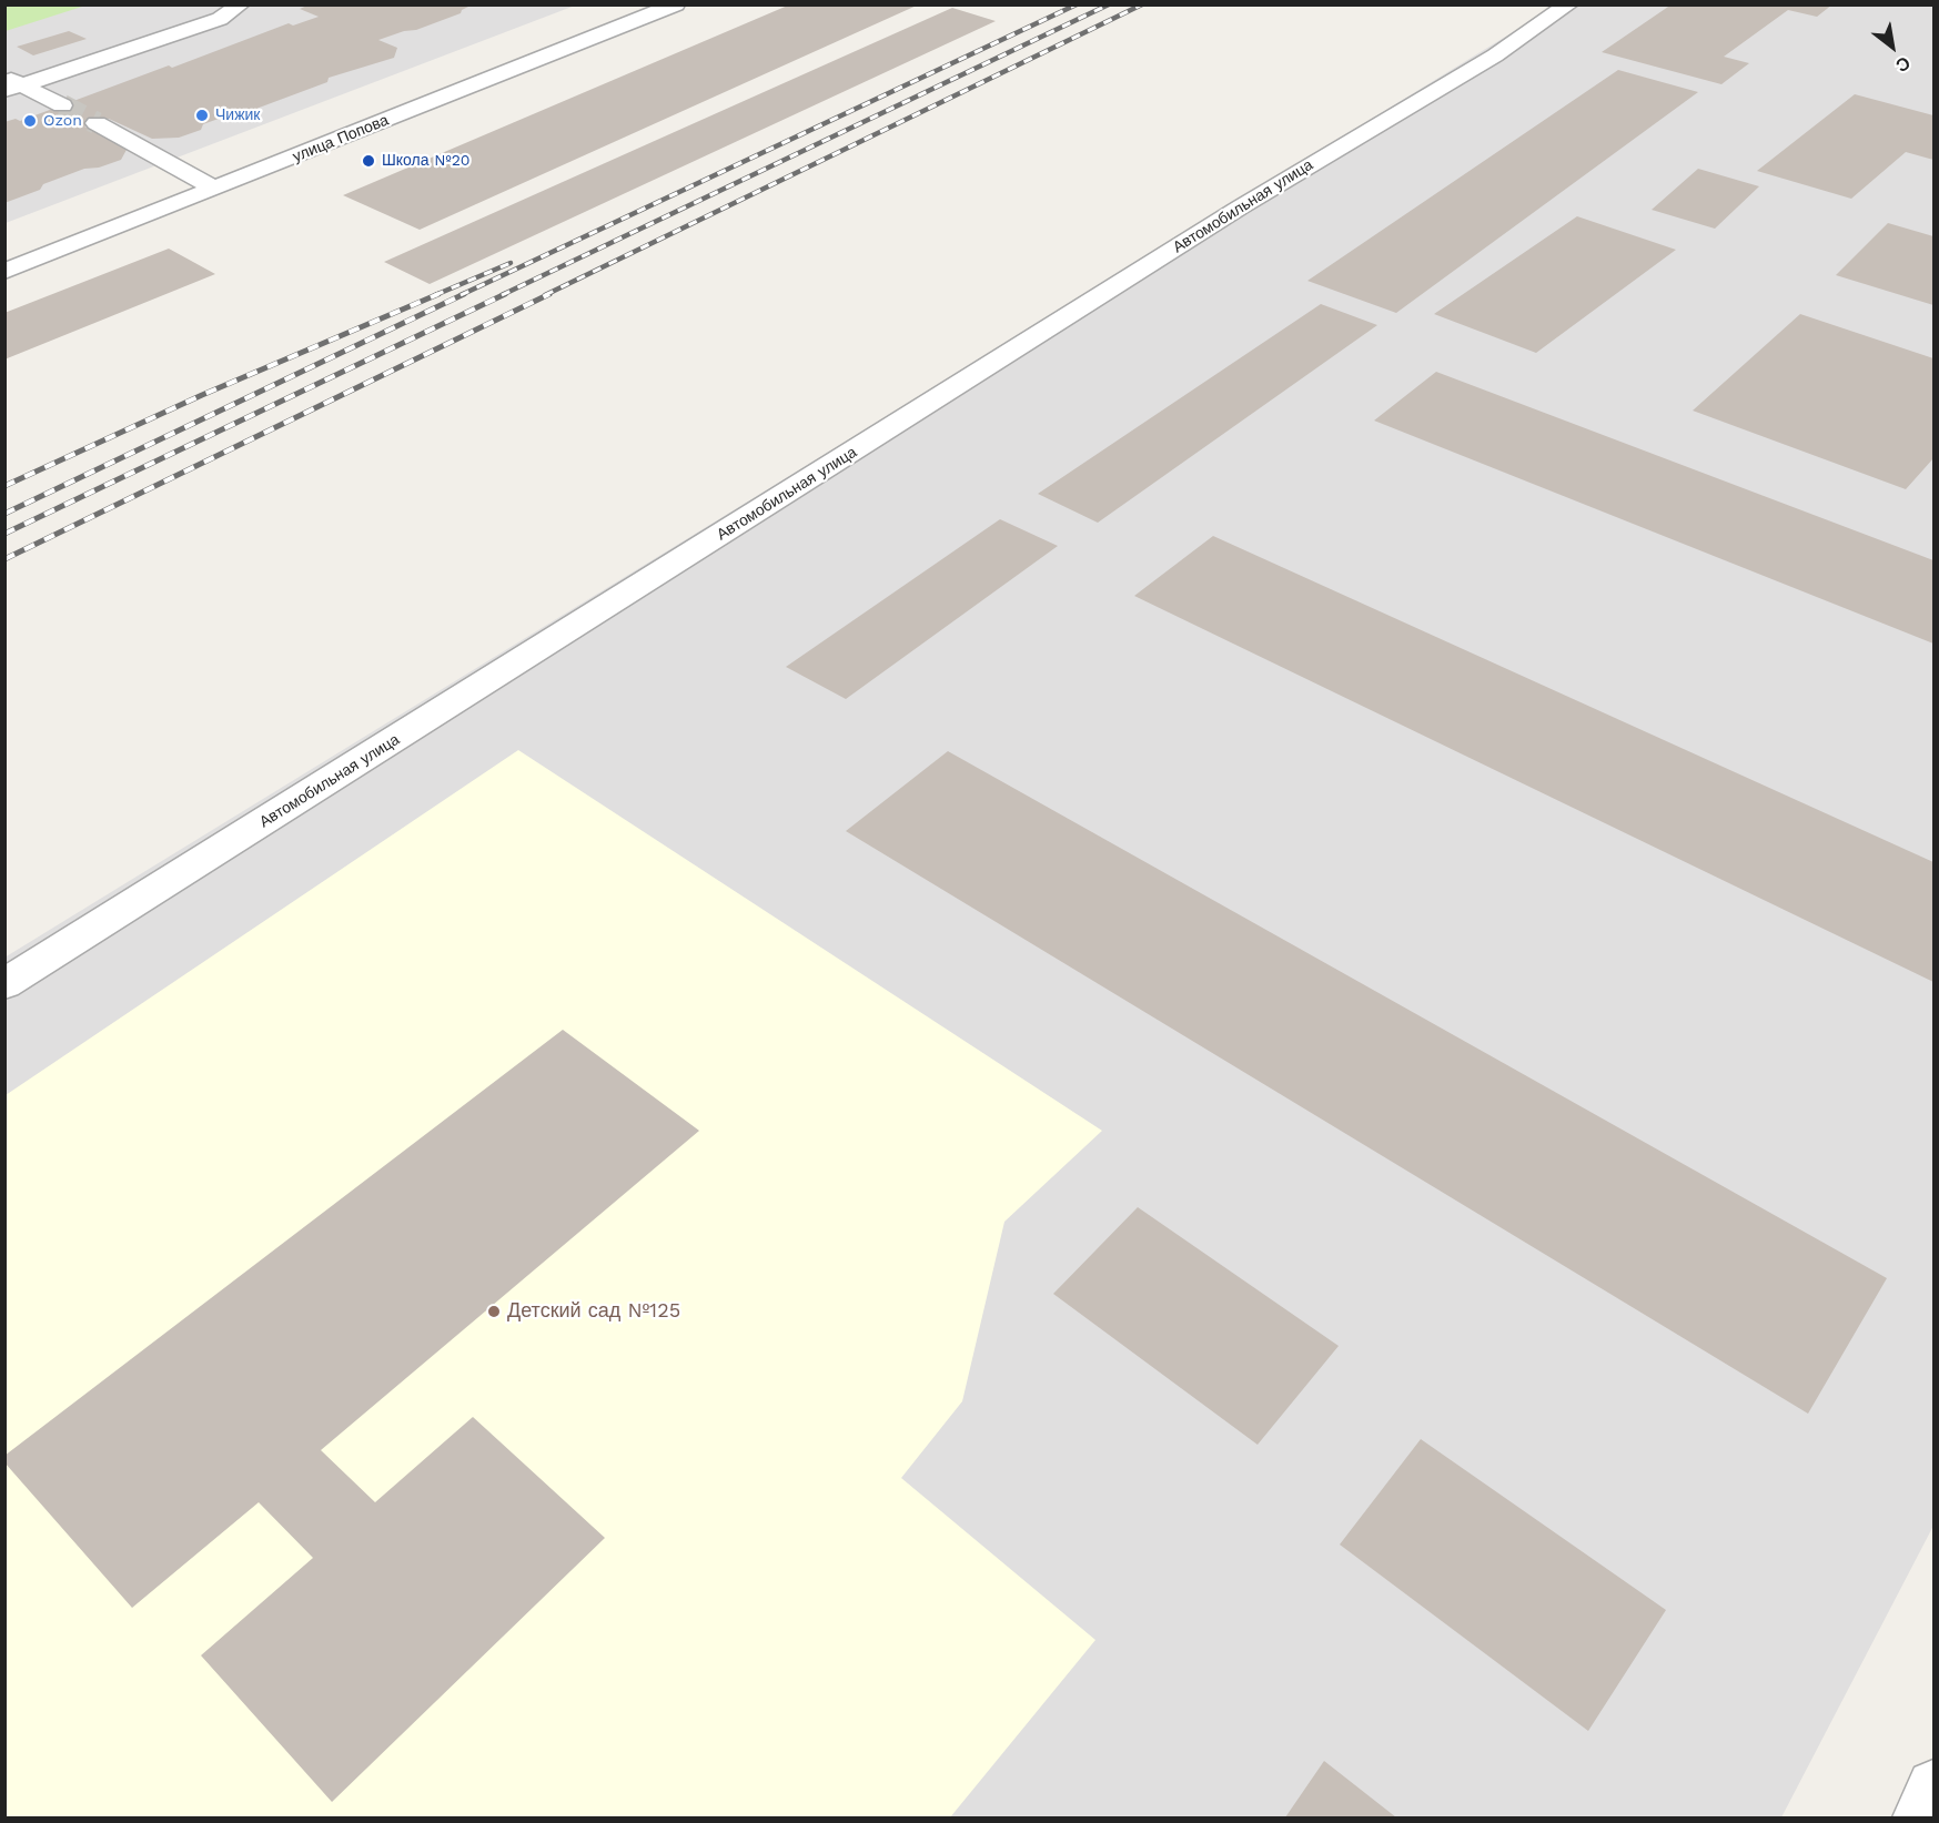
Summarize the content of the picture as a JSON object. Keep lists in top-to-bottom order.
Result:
{
  "streets": {
    "street": ["улица Попова", "Автомобильная улица"]
  },
  "places": [
    "Чижик",
    "Ozon",
    "Школа №20",
    "Детский сад №125"
  ],
  "north": "bottom right"
}
